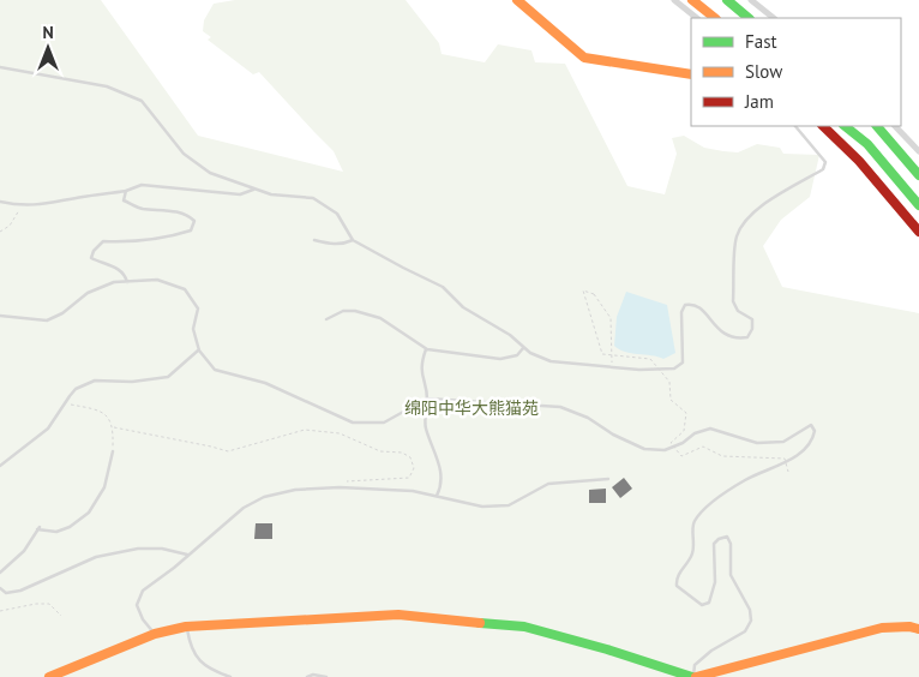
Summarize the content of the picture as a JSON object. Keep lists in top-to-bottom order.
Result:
{
  "parks": ["绵阳中华大熊猫苑"],
  "legend": ["Fast", "Slow", "Jam"],
  "north": "top"
}
